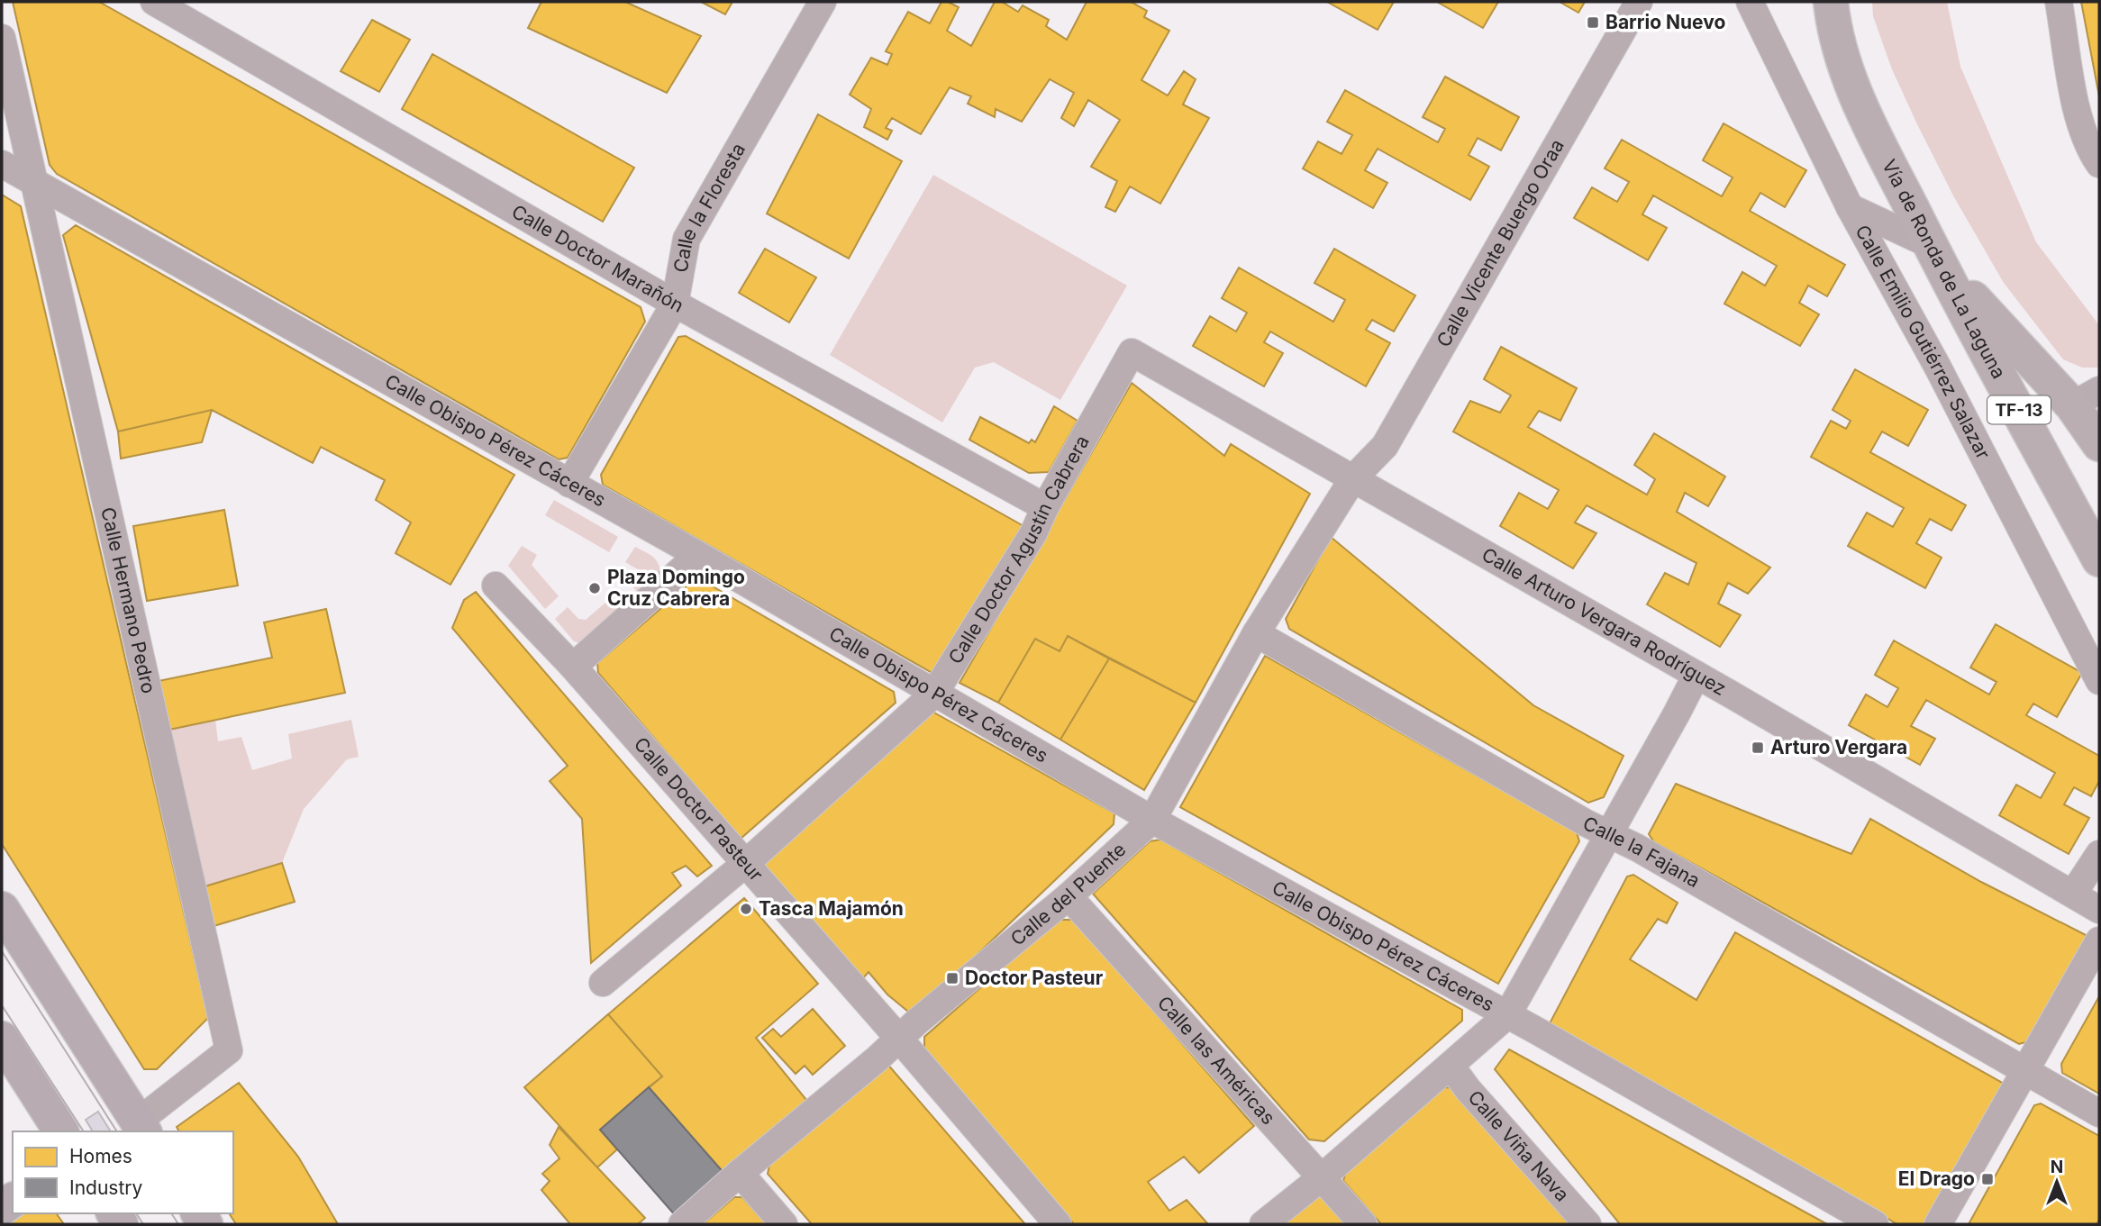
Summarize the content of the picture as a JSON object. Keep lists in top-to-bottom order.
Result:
{
  "streets": {
    "main road": ["Vía de Ronda de La Laguna", "TF-13"],
    "street": [
      "Calle la Floresta",
      "Calle Vicente Buergo Oraa",
      "Calle Doctor Marañón",
      "Calle Emilio Gutiérrez Salazar",
      "Calle Obispo Pérez Cáceres",
      "Calle Doctor Agustín Cabrera",
      "Calle Hermano Pedro",
      "Calle Arturo Vergara Rodríguez",
      "Calle Doctor Pasteur",
      "Calle la Fajana",
      "Calle del Puente",
      "Calle las Américas",
      "Calle Viña Nava"
    ]
  },
  "crossings": [
    ["Calle la Floresta", "Calle Doctor Marañón"],
    ["Calle la Floresta", "Calle Obispo Pérez Cáceres"],
    ["Calle Vicente Buergo Oraa", "Calle Arturo Vergara Rodríguez"],
    ["Calle Vicente Buergo Oraa", "Calle del Puente"],
    ["Calle Doctor Marañón", "Calle Doctor Agustín Cabrera"],
    ["Calle Obispo Pérez Cáceres", "Calle Doctor Agustín Cabrera"],
    ["Calle Obispo Pérez Cáceres", "Calle Hermano Pedro"],
    ["Calle Obispo Pérez Cáceres", "Calle del Puente"],
    ["Calle Doctor Agustín Cabrera", "Calle Arturo Vergara Rodríguez"],
    ["Calle Doctor Agustín Cabrera", "Calle Doctor Pasteur"],
    ["Calle Arturo Vergara Rodríguez", "Calle del Puente"],
    ["Calle Doctor Pasteur", "Calle del Puente"],
    ["Calle la Fajana", "Calle del Puente"],
    ["Calle del Puente", "Calle las Américas"]
  ],
  "places": {
    "transit": [
      "Barrio Nuevo",
      "Arturo Vergara",
      "Doctor Pasteur",
      "El Drago"
    ],
    "other": ["Plaza Domingo Cruz Cabrera", "Tasca Majamón"]
  },
  "legend": ["Homes", "Industry"],
  "north": "top"
}
